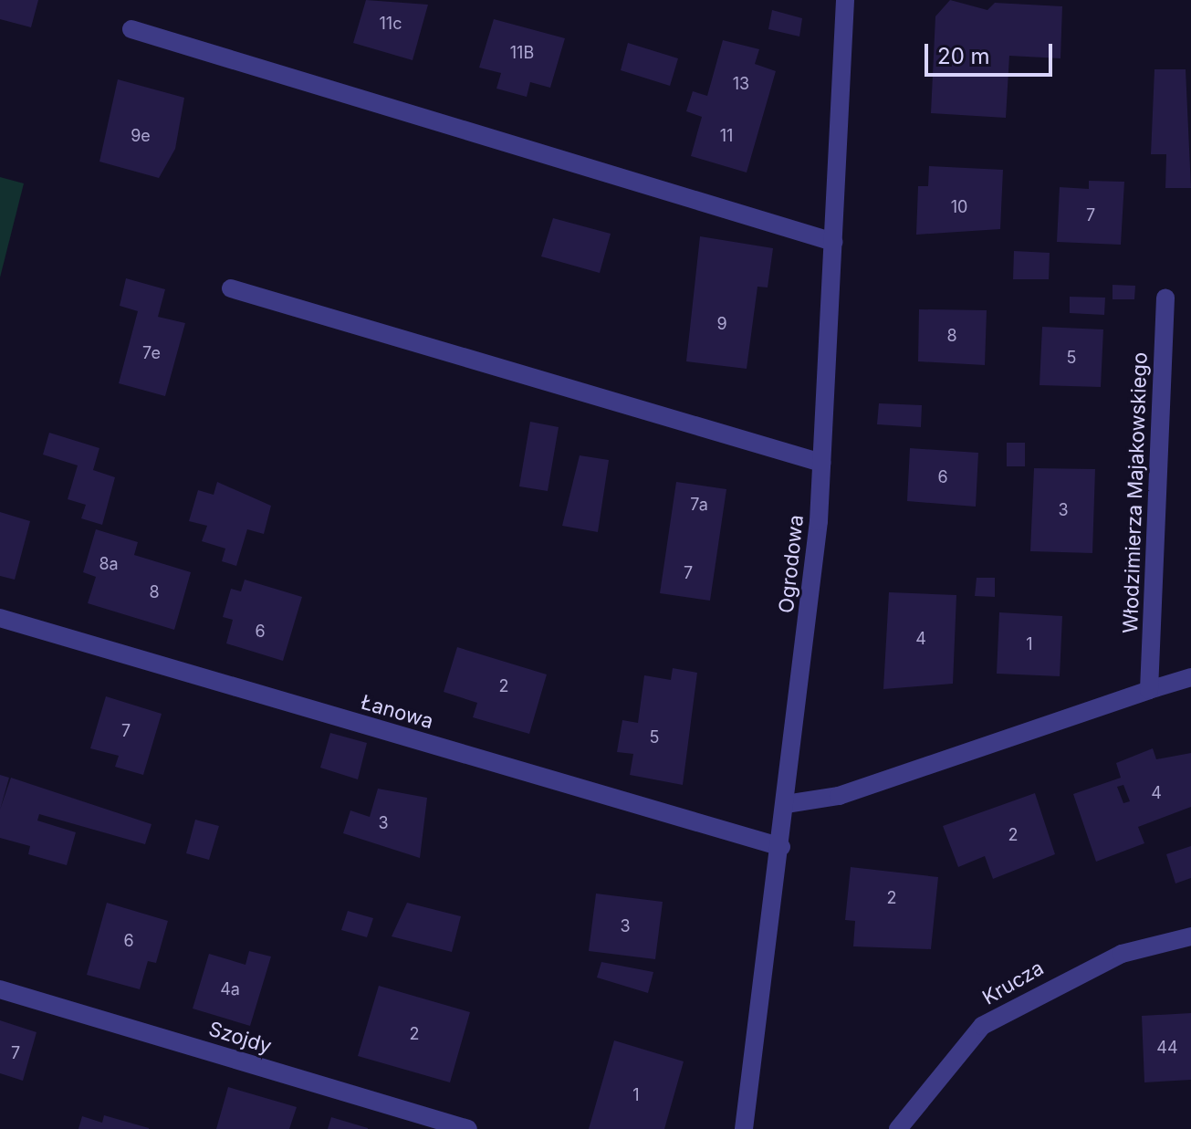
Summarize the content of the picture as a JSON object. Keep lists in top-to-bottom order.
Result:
{
  "streets": {
    "street": [
      "Włodzimierza Majakowskiego",
      "Ogrodowa",
      "Łanowa",
      "Krucza",
      "Szojdy"
    ]
  },
  "crossings": [
    ["Ogrodowa", "Łanowa"]
  ],
  "house_numbers": [
    "11c",
    "11B",
    "13",
    "9e",
    "11",
    "10",
    "7",
    "9",
    "8",
    "7e",
    "5",
    "6",
    "7a",
    "3",
    "8a",
    "7",
    "8",
    "6",
    "4",
    "1",
    "2",
    "7",
    "5",
    "4",
    "3",
    "2",
    "2",
    "3",
    "6",
    "4a",
    "2",
    "44",
    "7",
    "1"
  ],
  "scale_bar": "20 m"
}
